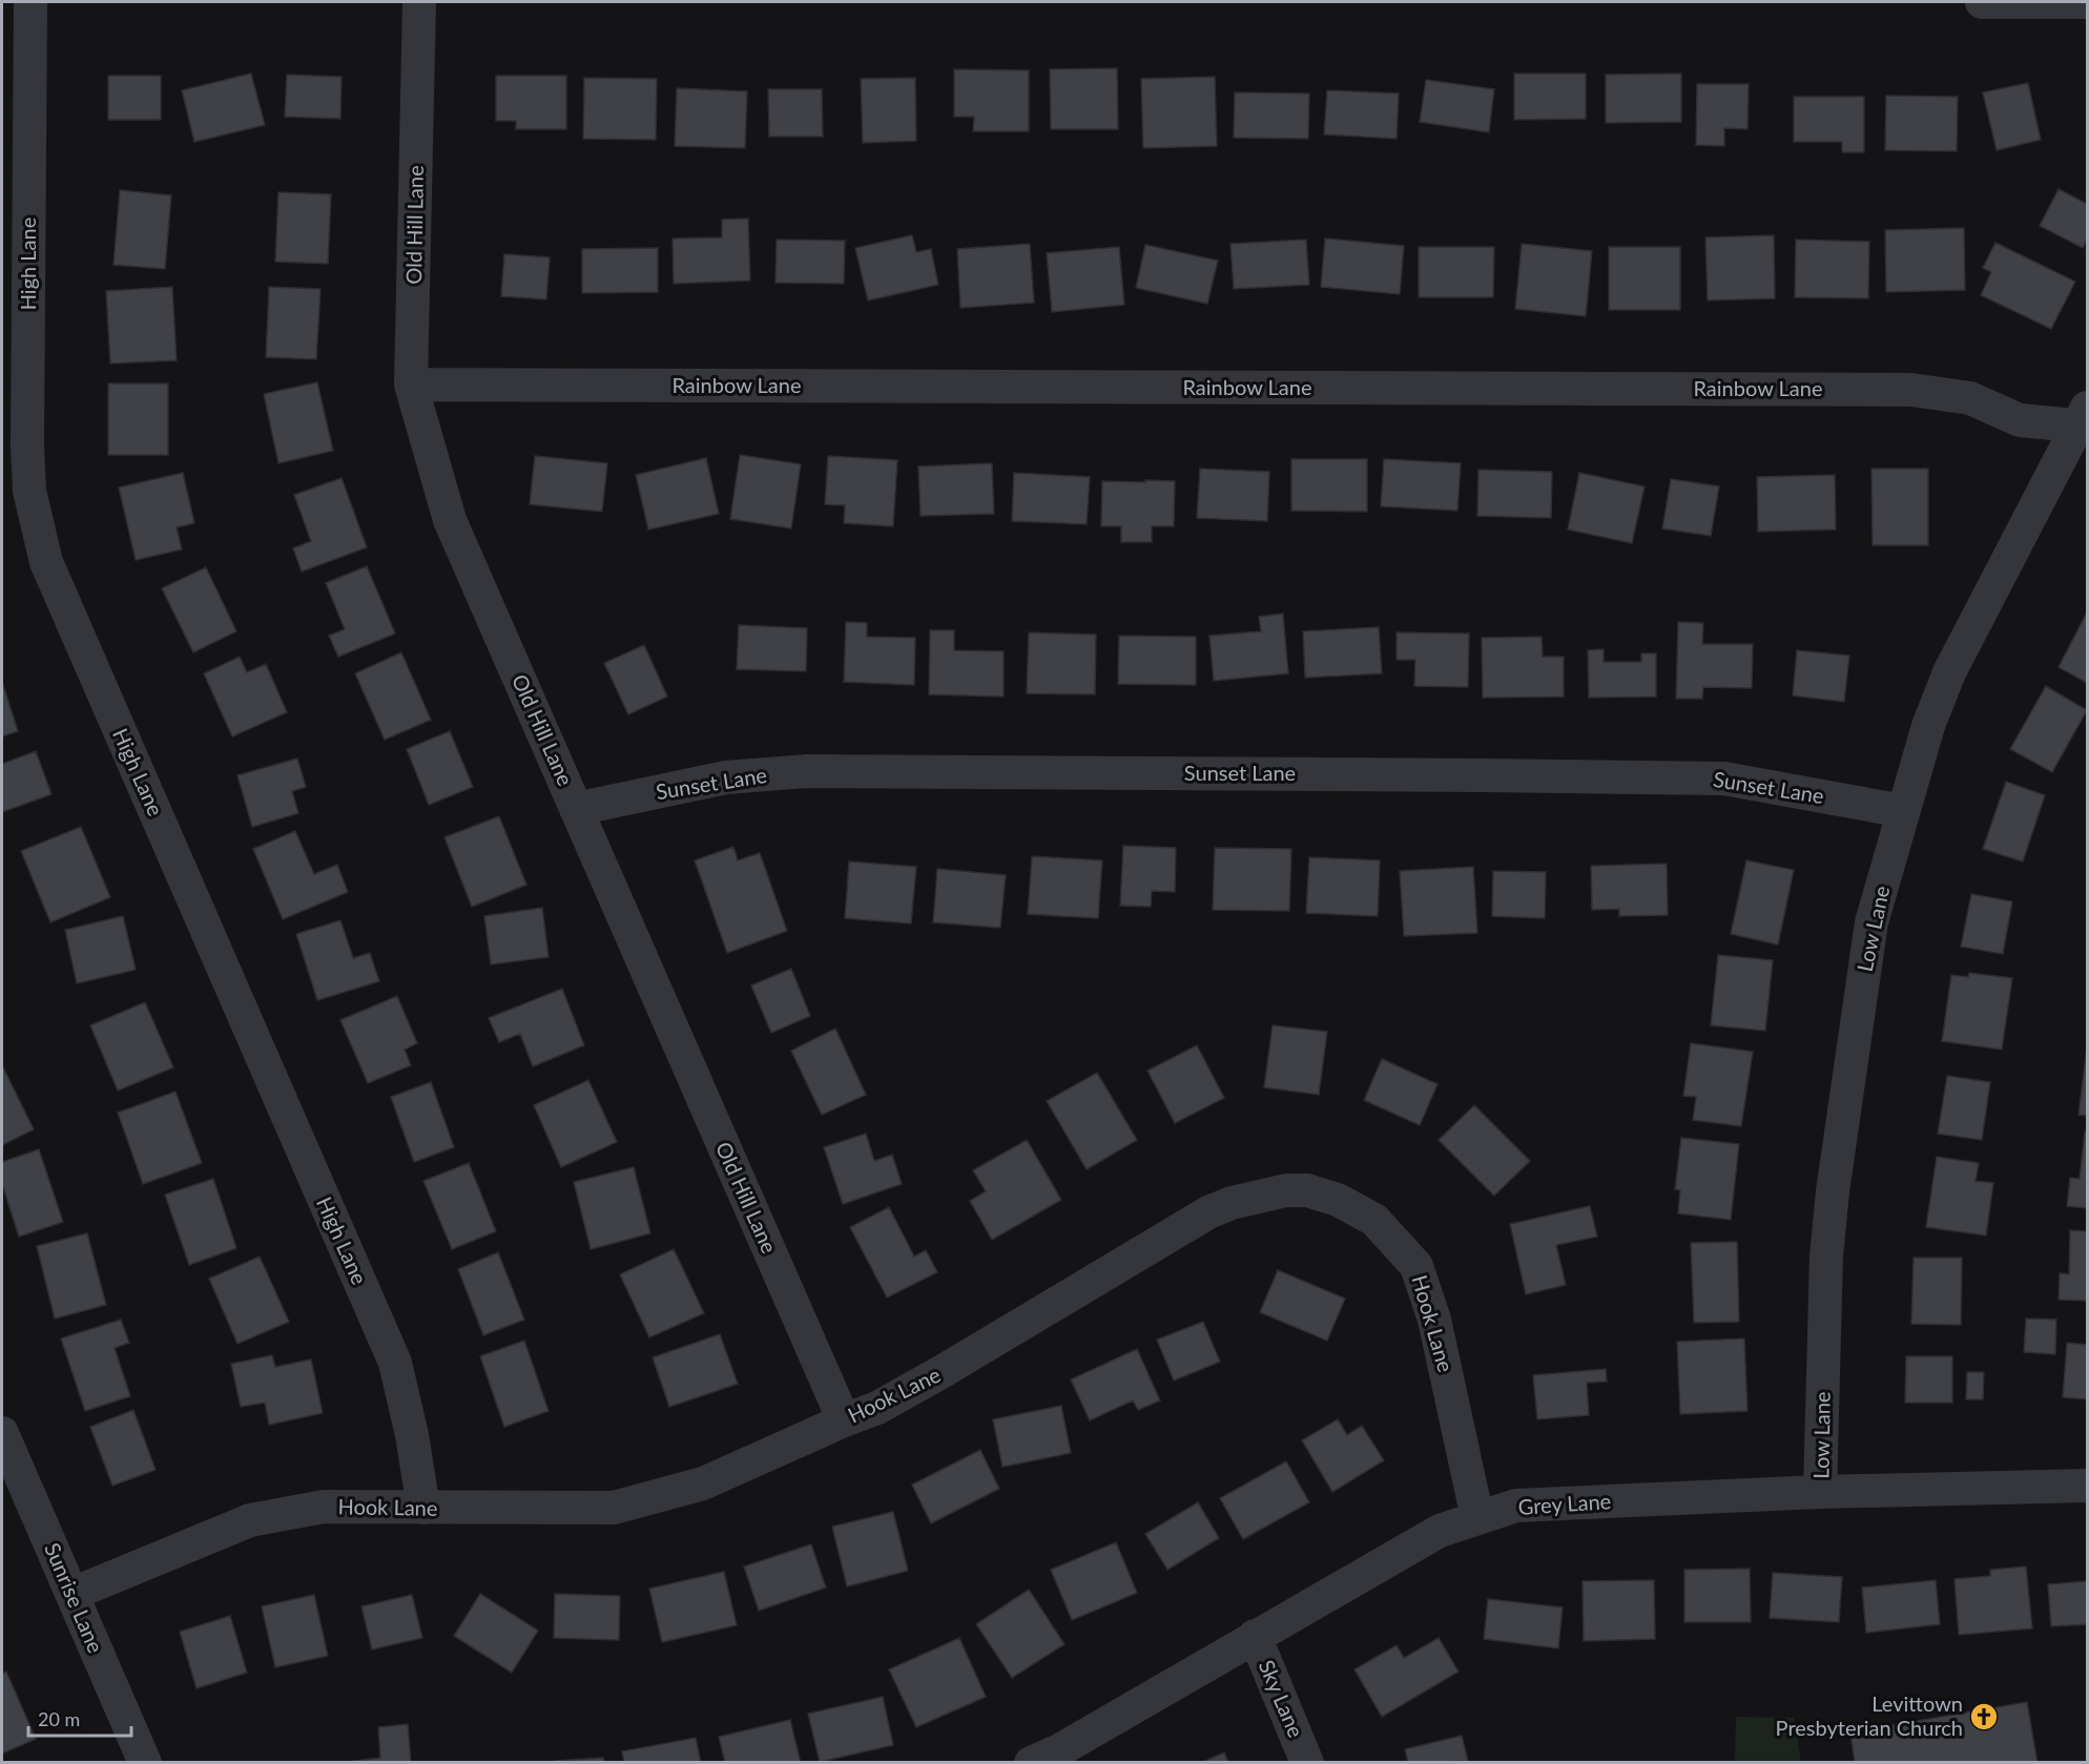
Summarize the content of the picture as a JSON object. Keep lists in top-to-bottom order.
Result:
{
  "streets": {
    "street": [
      "Old Hill Lane",
      "High Lane",
      "Rainbow Lane",
      "Sunset Lane",
      "Low Lane",
      "Hook Lane",
      "Grey Lane",
      "Sunrise Lane",
      "Sky Lane"
    ]
  },
  "crossings": [
    ["Old Hill Lane", "Rainbow Lane"],
    ["Old Hill Lane", "Sunset Lane"],
    ["Old Hill Lane", "Hook Lane"],
    ["High Lane", "Hook Lane"],
    ["Rainbow Lane", "Low Lane"],
    ["Sunset Lane", "Low Lane"],
    ["Low Lane", "Grey Lane"],
    ["Hook Lane", "Grey Lane"],
    ["Hook Lane", "Sunrise Lane"],
    ["Grey Lane", "Sky Lane"]
  ],
  "places": {
    "church": ["Levittown Presbyterian Church"]
  },
  "scale_bar": "20 m"
}
